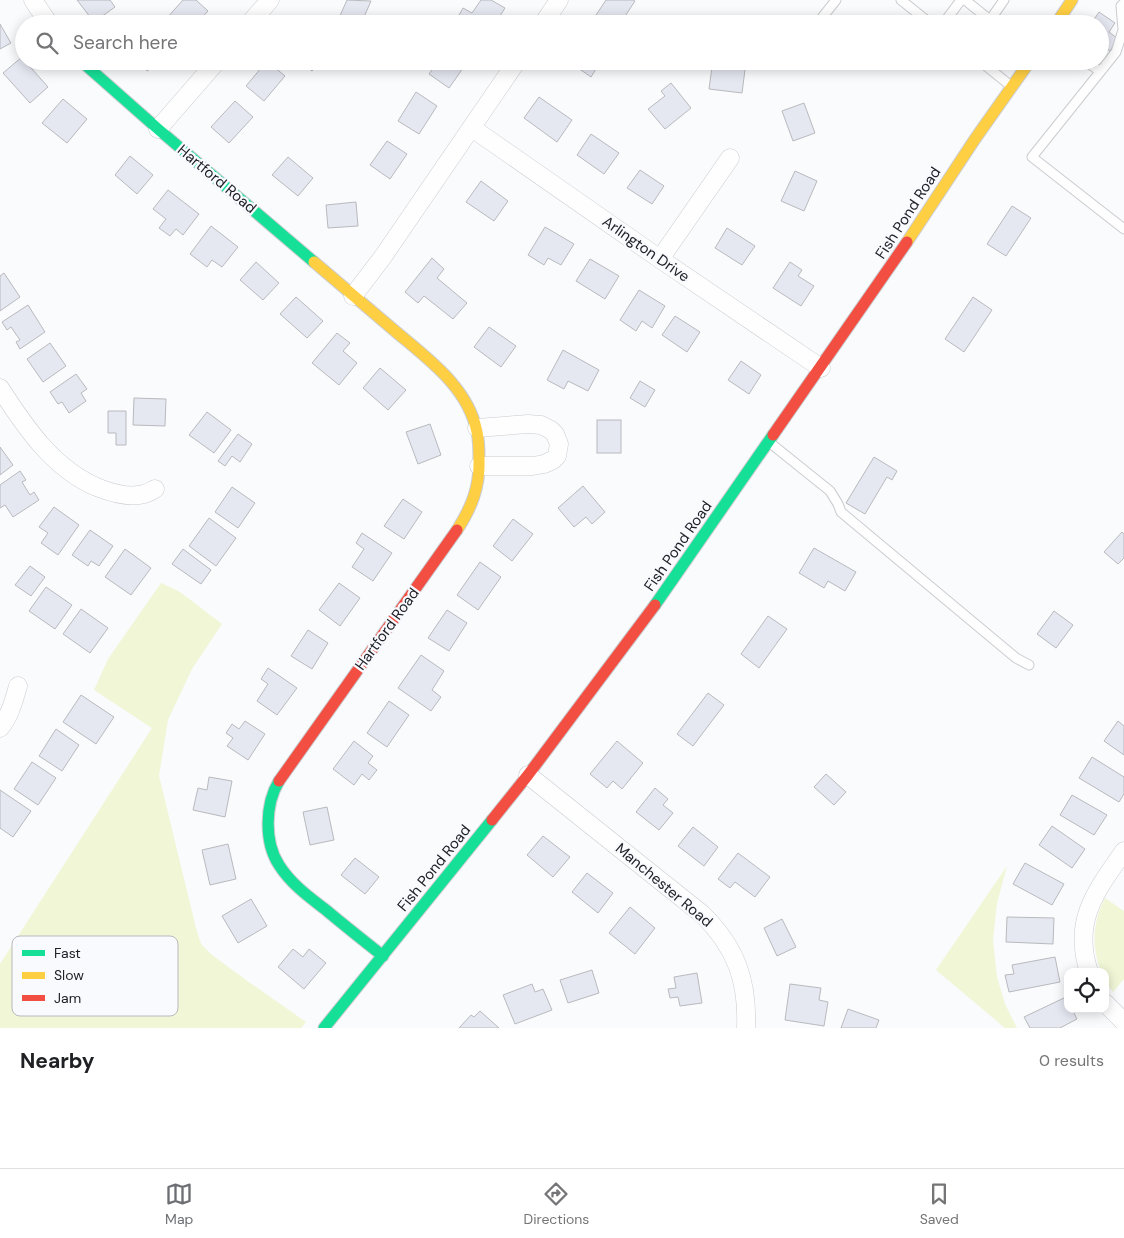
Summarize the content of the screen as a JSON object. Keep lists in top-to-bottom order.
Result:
{
  "streets": {
    "street": [
      "Hartford Road",
      "Fish Pond Road",
      "Arlington Drive",
      "Manchester Road"
    ]
  },
  "crossings": [
    ["Hartford Road", "Fish Pond Road"],
    ["Fish Pond Road", "Arlington Drive"],
    ["Fish Pond Road", "Manchester Road"]
  ],
  "legend": ["Fast", "Slow", "Jam"],
  "page": {
    "search": "Search here",
    "heading": ["Nearby", "0 results"],
    "nav": ["Map", "Directions", "Saved"]
  }
}
